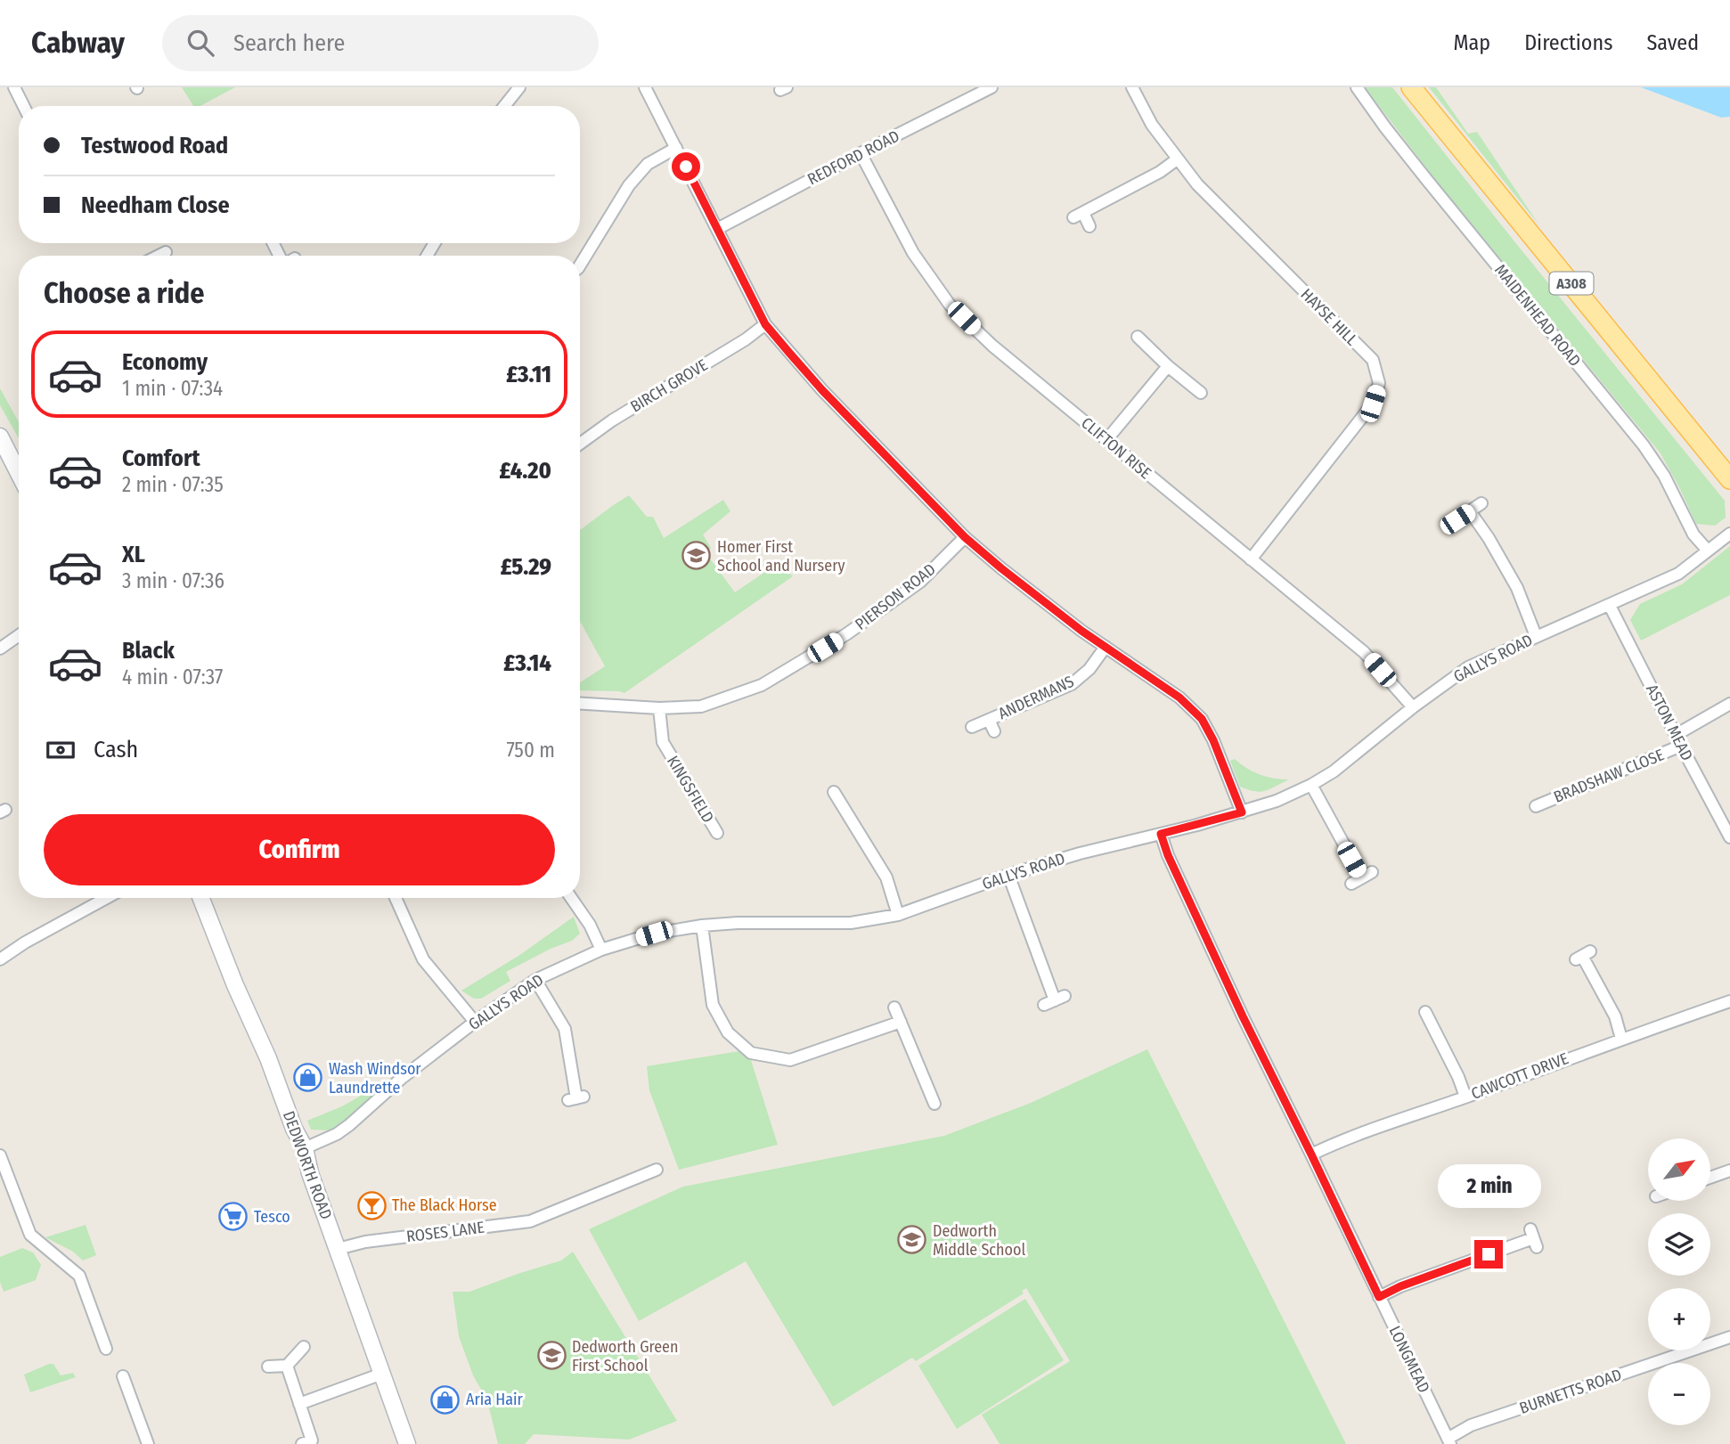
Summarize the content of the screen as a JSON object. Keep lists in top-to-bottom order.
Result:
{
  "streets": {
    "main road": ["A308", "DEDWORTH ROAD"],
    "street": [
      "REDFORD ROAD",
      "MAIDENHEAD ROAD",
      "HAYSE HILL",
      "BIRCH GROVE",
      "CLIFTON RISE",
      "PIERSON ROAD",
      "GALLYS ROAD",
      "ANDERMANS",
      "ASTON MEAD",
      "BRADSHAW CLOSE",
      "KINGSFIELD",
      "CAWCOTT DRIVE",
      "ROSES LANE",
      "LONGMEAD",
      "BURNETTS ROAD"
    ]
  },
  "crossings": [
    ["REDFORD ROAD", "CLIFTON RISE"],
    ["MAIDENHEAD ROAD", "GALLYS ROAD"],
    ["HAYSE HILL", "CLIFTON RISE"],
    ["CLIFTON RISE", "GALLYS ROAD"],
    ["PIERSON ROAD", "KINGSFIELD"],
    ["GALLYS ROAD", "ASTON MEAD"],
    ["GALLYS ROAD", "DEDWORTH ROAD"],
    ["GALLYS ROAD", "LONGMEAD"],
    ["ASTON MEAD", "BRADSHAW CLOSE"],
    ["CAWCOTT DRIVE", "LONGMEAD"],
    ["DEDWORTH ROAD", "ROSES LANE"],
    ["LONGMEAD", "BURNETTS ROAD"]
  ],
  "places": {
    "school or university": ["Homer First School and Nursery", "Dedworth Middle School", "Dedworth Green First School"],
    "shop": ["Wash Windsor Laundrette", "Aria Hair"],
    "bar": ["The Black Horse"],
    "supermarket": ["Tesco"]
  },
  "north": "top right",
  "page": {
    "header": "Cabway",
    "search": "Search here",
    "nav": ["Map", "Directions", "Saved"],
    "banner": ["Testwood Road", "Needham Close"],
    "heading": "Choose a ride",
    "list": [
      {
        "name": "Economy",
        "note": "1 min · 07:34",
        "value": "£3.11"
      },
      {
        "name": "Comfort",
        "note": "2 min · 07:35",
        "value": "£4.20"
      },
      {
        "name": "XL",
        "note": "3 min · 07:36",
        "value": "£5.29"
      },
      {
        "name": "Black",
        "note": "4 min · 07:37",
        "value": "£3.14"
      }
    ],
    "pay": ["Cash", "750 m"],
    "buttons": "Confirm",
    "map_buttons": ["+", "−"],
    "bubble": "2 min"
  }
}
